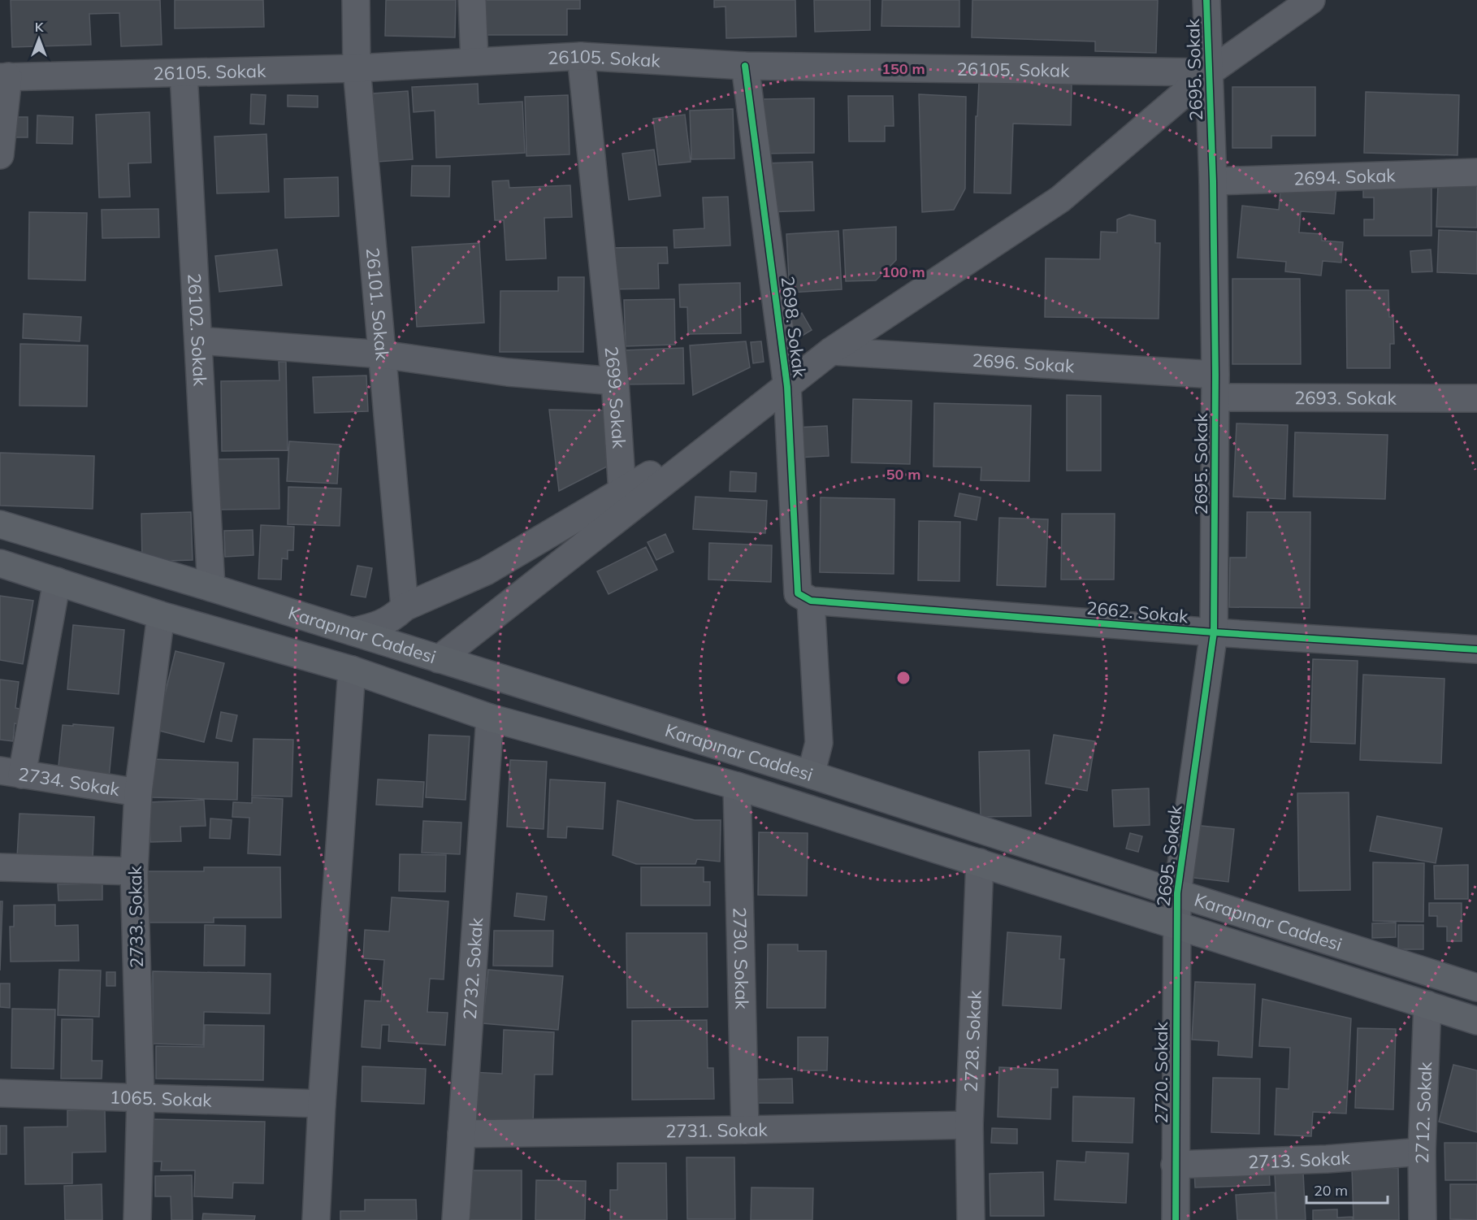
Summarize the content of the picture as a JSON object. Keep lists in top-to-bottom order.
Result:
{
  "streets": {
    "main road": ["Karapınar Caddesi"],
    "street": [
      "26105. Sokak",
      "2695. Sokak",
      "2694. Sokak",
      "26101. Sokak",
      "2698. Sokak",
      "26102. Sokak",
      "2696. Sokak",
      "2699. Sokak",
      "2693. Sokak",
      "2662. Sokak",
      "2734. Sokak",
      "2733. Sokak",
      "2730. Sokak",
      "2732. Sokak",
      "2728. Sokak",
      "2720. Sokak",
      "1065. Sokak",
      "2712. Sokak",
      "2731. Sokak",
      "2713. Sokak"
    ]
  },
  "crossings": [
    ["26105. Sokak", "2695. Sokak"],
    ["26105. Sokak", "26101. Sokak"],
    ["26105. Sokak", "2698. Sokak"],
    ["26105. Sokak", "26102. Sokak"],
    ["26105. Sokak", "2699. Sokak"],
    ["2695. Sokak", "2694. Sokak"],
    ["2695. Sokak", "2696. Sokak"],
    ["2695. Sokak", "2693. Sokak"],
    ["2695. Sokak", "2662. Sokak"],
    ["2695. Sokak", "Karapınar Caddesi"],
    ["2695. Sokak", "2720. Sokak"],
    ["2698. Sokak", "2662. Sokak"],
    ["2698. Sokak", "Karapınar Caddesi"],
    ["26102. Sokak", "Karapınar Caddesi"],
    ["2696. Sokak", "2693. Sokak"],
    ["Karapınar Caddesi", "2733. Sokak"],
    ["Karapınar Caddesi", "2730. Sokak"],
    ["Karapınar Caddesi", "2732. Sokak"],
    ["Karapınar Caddesi", "2728. Sokak"],
    ["Karapınar Caddesi", "2720. Sokak"],
    ["Karapınar Caddesi", "2712. Sokak"],
    ["2734. Sokak", "2733. Sokak"],
    ["2733. Sokak", "1065. Sokak"],
    ["2730. Sokak", "2731. Sokak"],
    ["2732. Sokak", "2731. Sokak"],
    ["2728. Sokak", "2731. Sokak"],
    ["2720. Sokak", "2713. Sokak"],
    ["2712. Sokak", "2713. Sokak"]
  ],
  "scale_bar": "20 m",
  "north": "top",
  "rings": ["150 m", "100 m", "50 m"]
}
